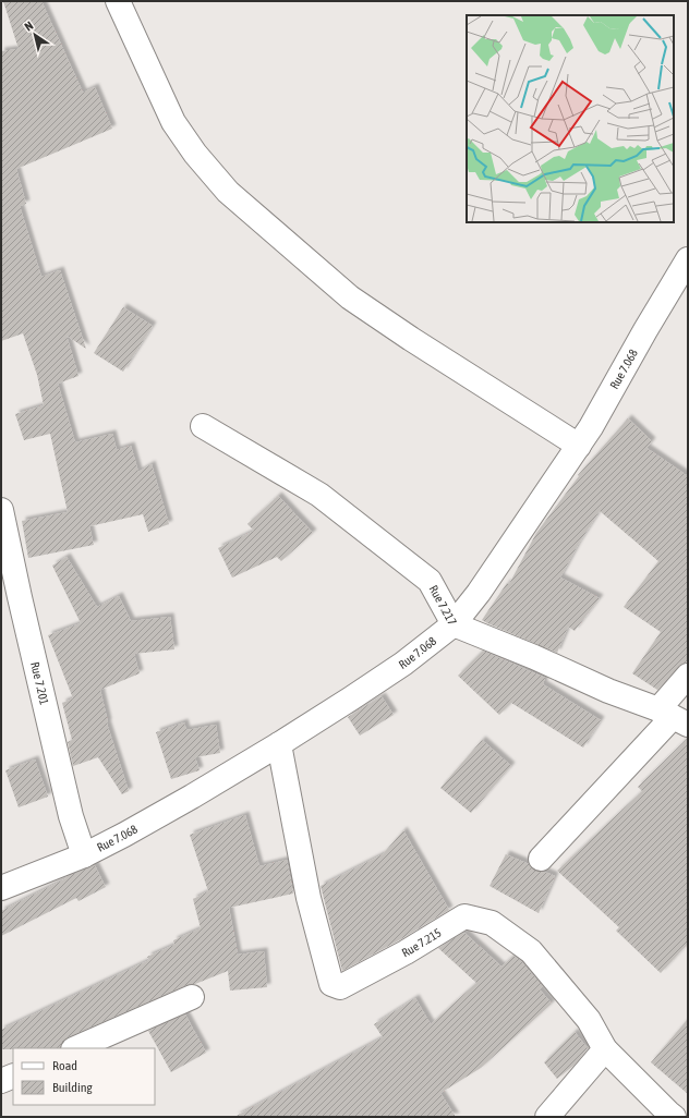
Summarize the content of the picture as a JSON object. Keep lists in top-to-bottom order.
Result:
{
  "streets": {
    "street": [
      "Rue 7.068",
      "Rue 7.217",
      "Rue 7.201",
      "Rue 7.215"
    ]
  },
  "crossings": [
    ["Rue 7.068", "Rue 7.217"],
    ["Rue 7.068", "Rue 7.201"],
    ["Rue 7.068", "Rue 7.215"]
  ],
  "legend": ["Road", "Building"],
  "north": "top left"
}
